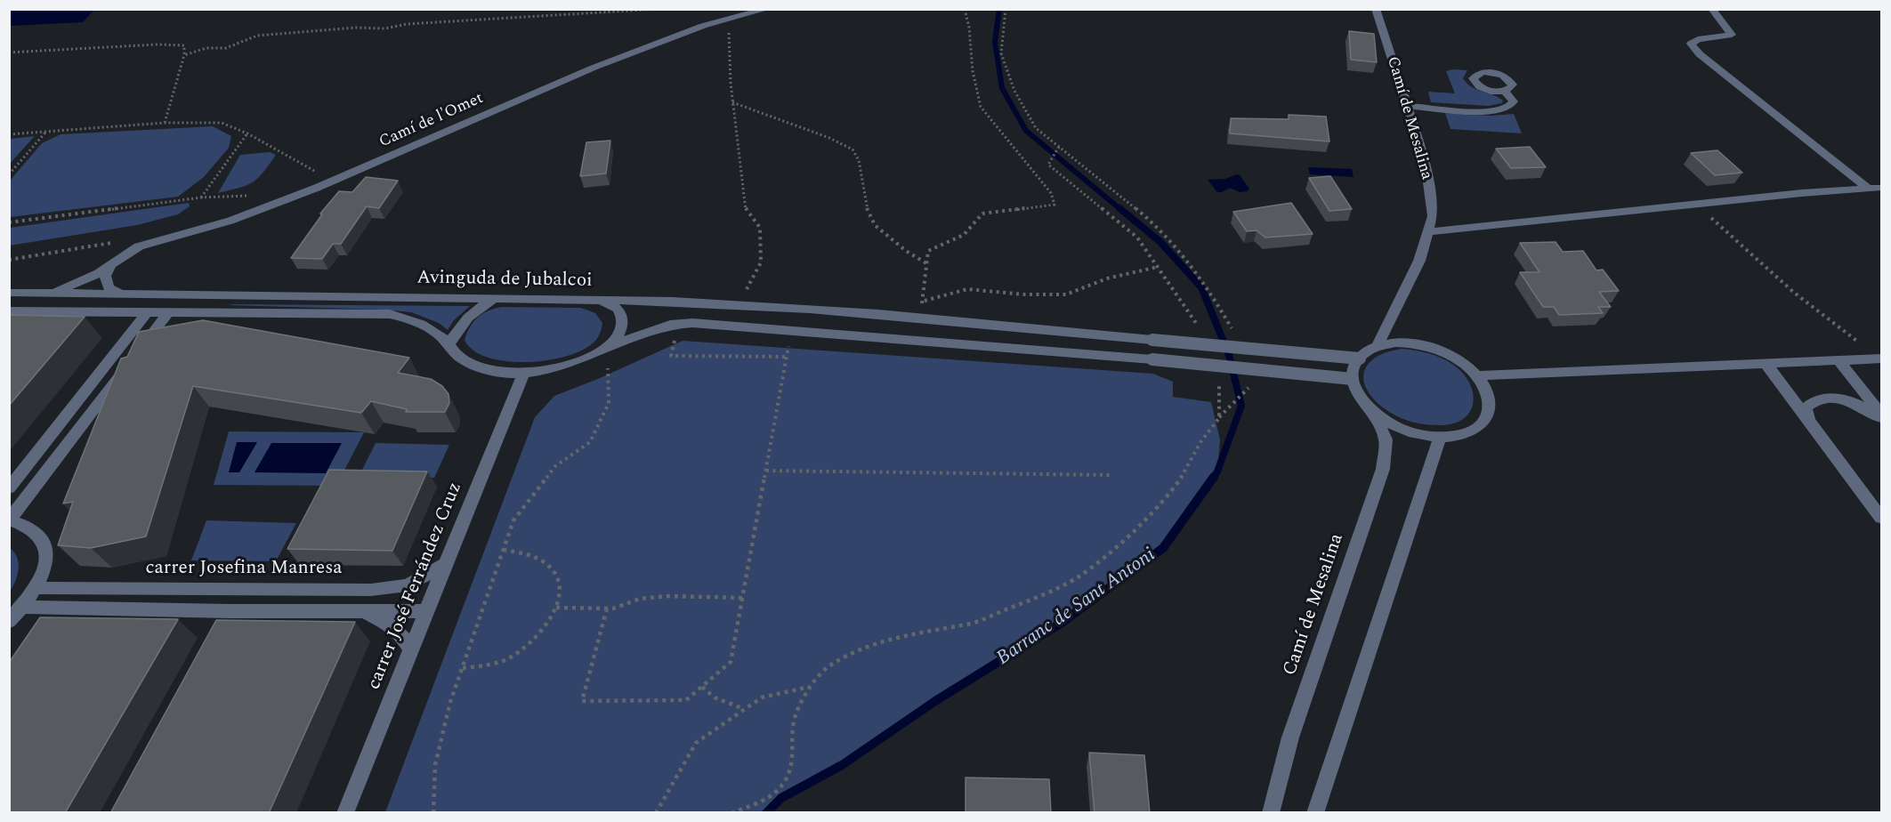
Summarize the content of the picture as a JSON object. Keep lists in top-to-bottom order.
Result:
{
  "streets": {
    "street": [
      "Camí de Mesalina",
      "Camí de l'Omet",
      "Avinguda de Jubalcoi",
      "carrer Josefina Manresa",
      "carrer José Ferrández Cruz"
    ]
  },
  "crossings": [
    ["Camí de l'Omet", "Avinguda de Jubalcoi"],
    ["carrer Josefina Manresa", "carrer José Ferrández Cruz"]
  ],
  "water": ["Barranc de Sant Antoni"]
}
